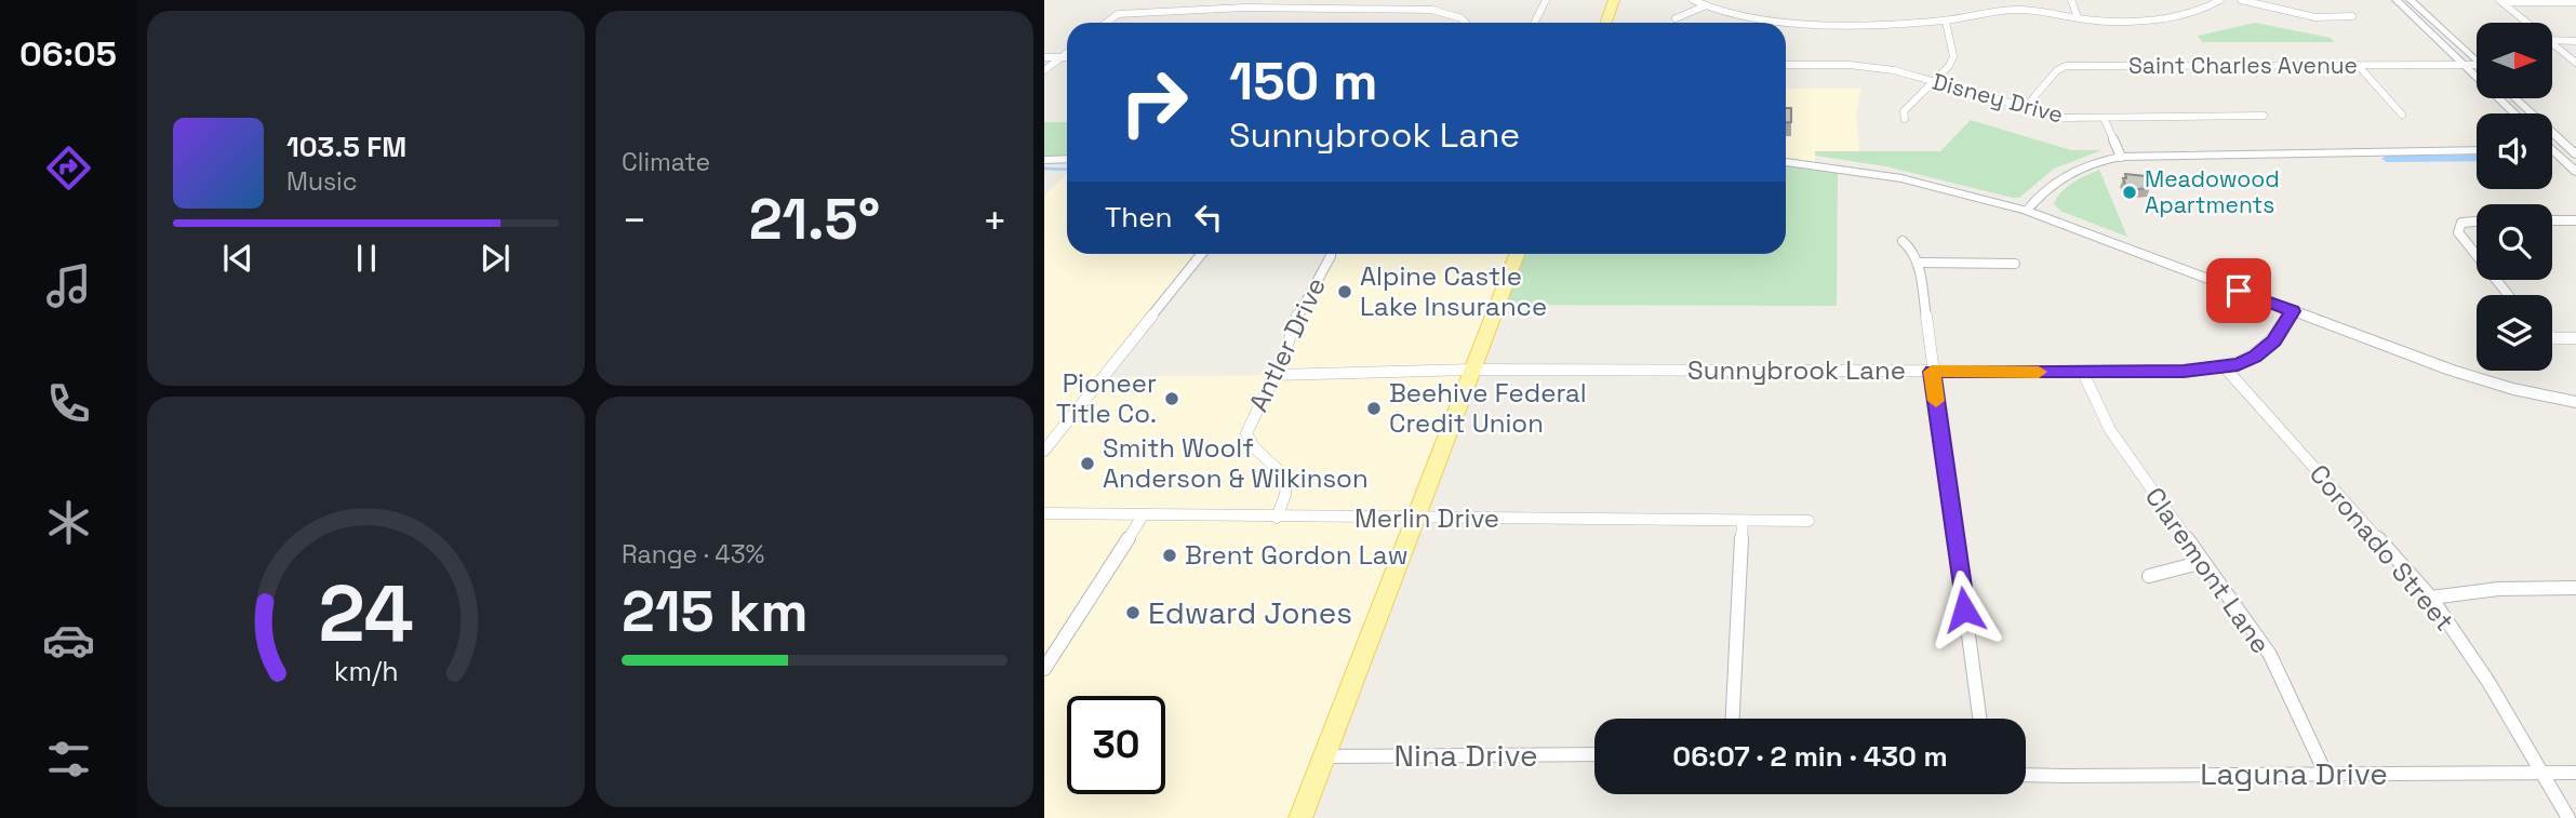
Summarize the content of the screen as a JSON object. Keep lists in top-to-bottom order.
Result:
{
  "streets": {
    "street": [
      "Saint Charles Avenue",
      "Disney Drive",
      "Antler Drive",
      "Sunnybrook Lane",
      "Merlin Drive",
      "Coronado Street",
      "Claremont Lane",
      "Nina Drive",
      "Laguna Drive"
    ]
  },
  "crossings": [
    ["Saint Charles Avenue", "Disney Drive"],
    ["Antler Drive", "Sunnybrook Lane"],
    ["Antler Drive", "Merlin Drive"],
    ["Sunnybrook Lane", "Coronado Street"],
    ["Sunnybrook Lane", "Claremont Lane"],
    ["Coronado Street", "Laguna Drive"],
    ["Claremont Lane", "Laguna Drive"]
  ],
  "places": [
    "Meadowood Apartments",
    "Alpine Castle Lake Insurance",
    "Pioneer Title Co.",
    "Beehive Federal Credit Union",
    "Smith Woolf Anderson & Wilkinson",
    "Brent Gordon Law",
    "Edward Jones"
  ],
  "north": "right",
  "page": {
    "tabs": "06:05",
    "tile": [
      "Climate",
      ["Range · 43%", "215 km"]
    ],
    "turn": ["150 m", "Sunnybrook Lane"],
    "song": ["103.5 FM", "Music"],
    "then": "Then",
    "heat": ["−", "21.5°", "+"],
    "limit": "30",
    "trip": "06:07 · 2 min · 430 m",
    "gauge": ["24", "km/h"]
  }
}
